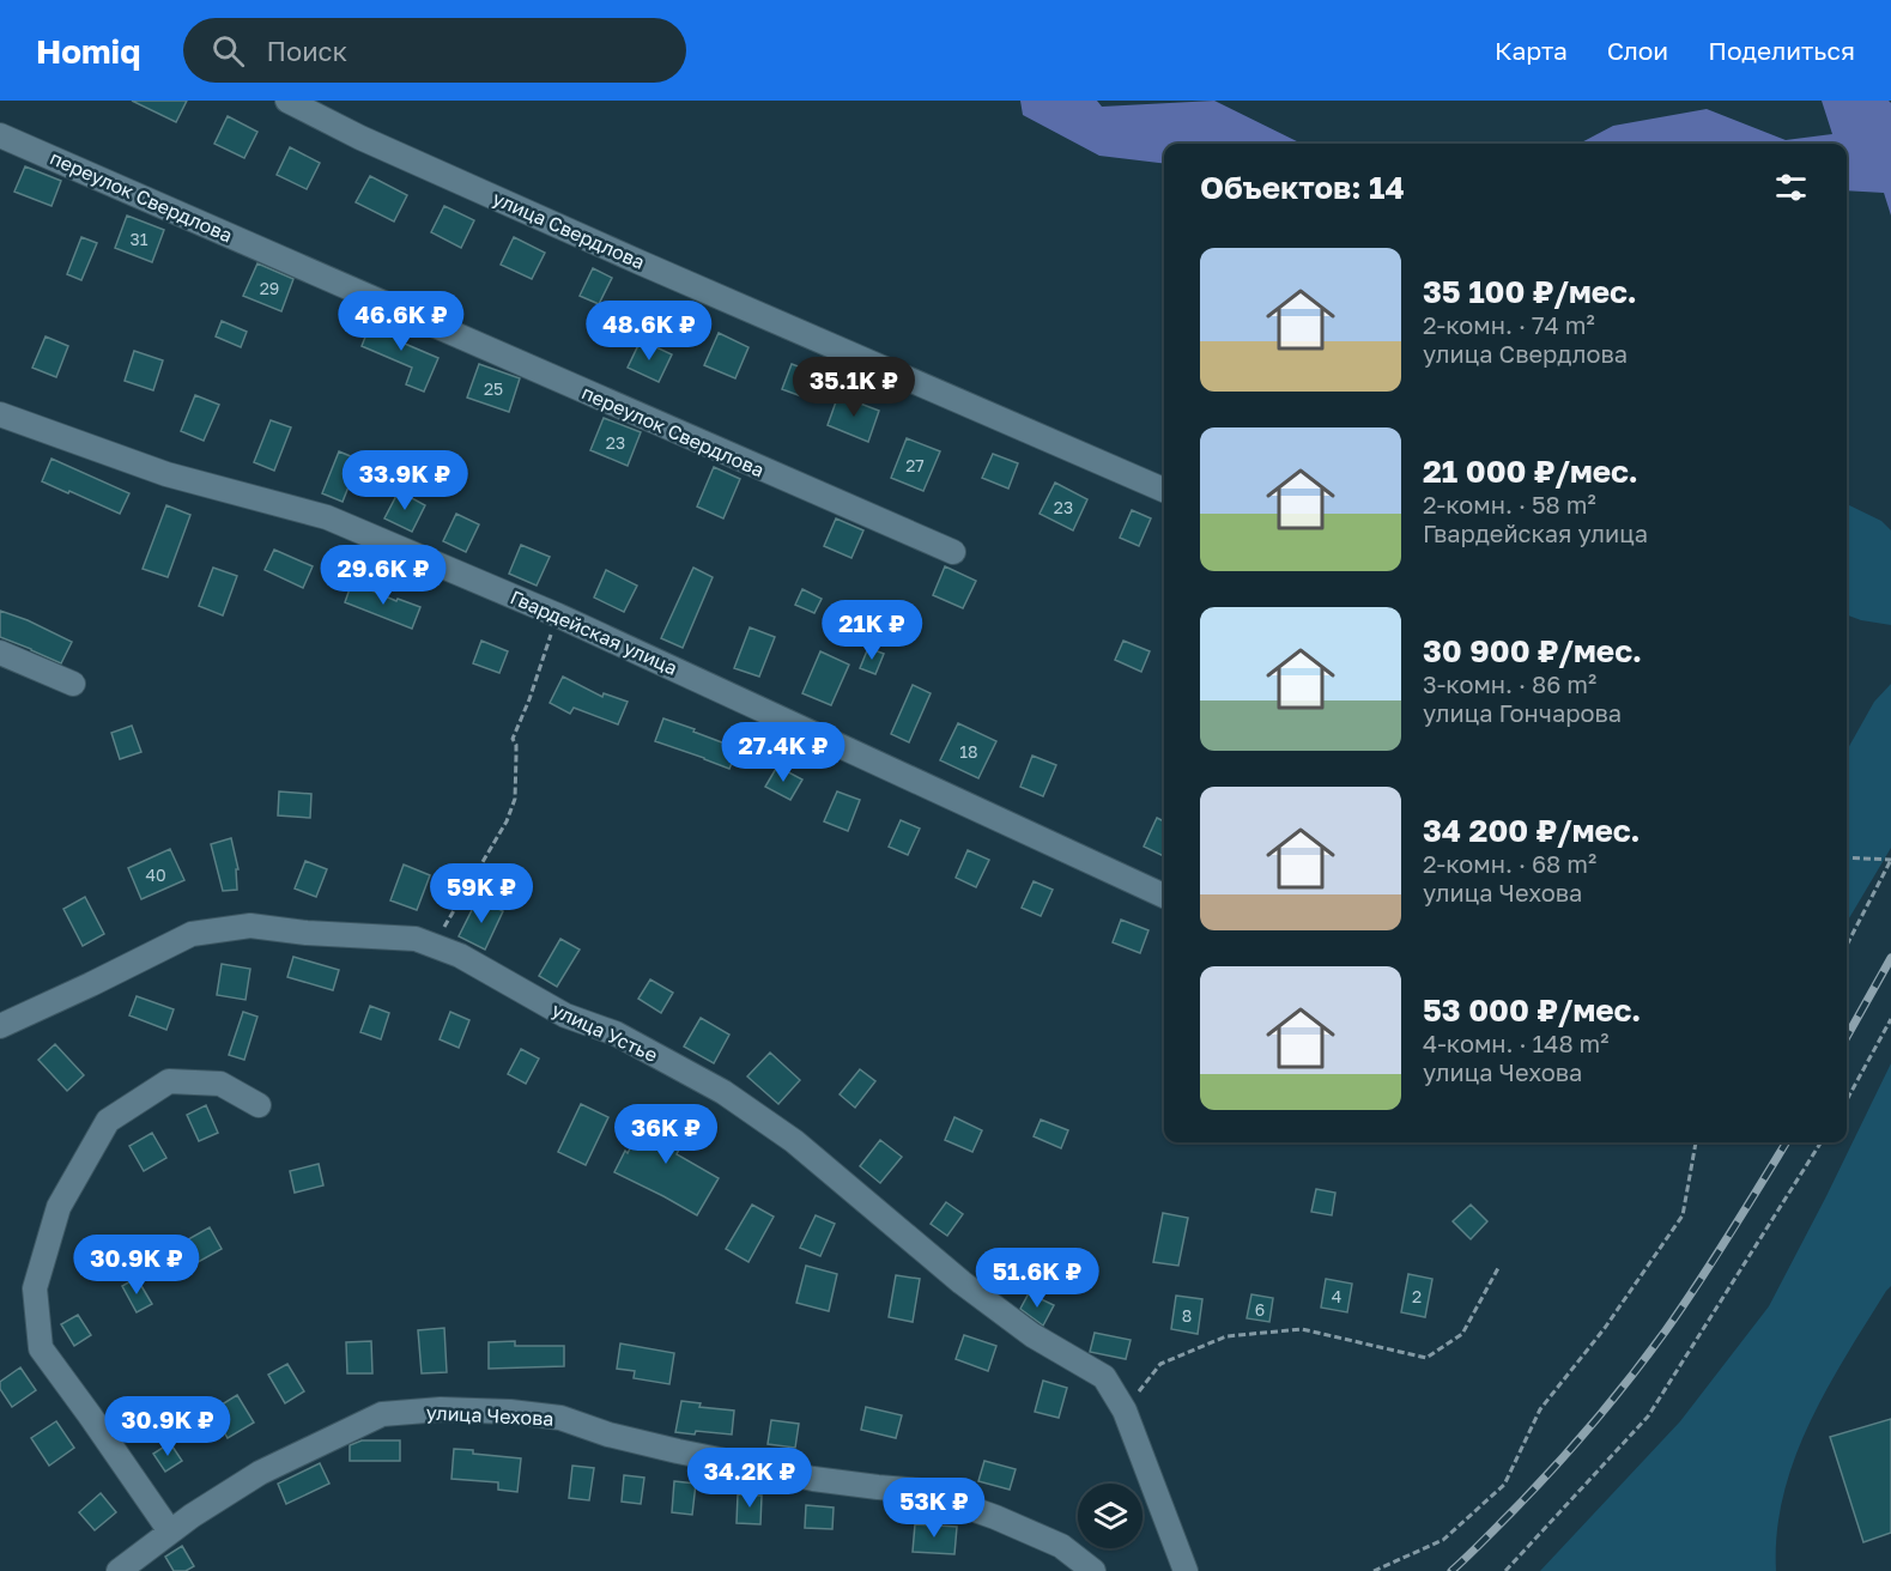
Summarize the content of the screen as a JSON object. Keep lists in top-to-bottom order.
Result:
{
  "streets": {
    "street": [
      "переулок Свердлова",
      "улица Свердлова",
      "Гвардейская улица",
      "улица Устье",
      "улица Чехова"
    ]
  },
  "house_numbers": [
    "31",
    "29",
    "25",
    "23",
    "27",
    "23",
    "18",
    "40",
    "4",
    "2",
    "6",
    "8"
  ],
  "page": {
    "header": "Homiq",
    "search": "Поиск",
    "nav": ["Карта", "Слои", "Поделиться"],
    "heading": "Объектов: 14",
    "list": [
      {
        "name": "35 100 ₽/мес.",
        "note": "2-комн. · 74 m² · улица Свердлова"
      },
      {
        "name": "21 000 ₽/мес.",
        "note": "2-комн. · 58 m² · Гвардейская улица"
      },
      {
        "name": "30 900 ₽/мес.",
        "note": "3-комн. · 86 m² · улица Гончарова"
      },
      {
        "name": "34 200 ₽/мес.",
        "note": "2-комн. · 68 m² · улица Чехова"
      },
      {
        "name": "53 000 ₽/мес.",
        "note": "4-комн. · 148 m² · улица Чехова"
      }
    ],
    "price": [
      "46.6K ₽",
      "48.6K ₽",
      "35.1K ₽",
      "33.9K ₽",
      "29.6K ₽",
      "21K ₽",
      "27.4K ₽",
      "59K ₽",
      "36K ₽",
      "30.9K ₽",
      "51.6K ₽",
      "30.9K ₽",
      "34.2K ₽",
      "53K ₽"
    ]
  }
}
